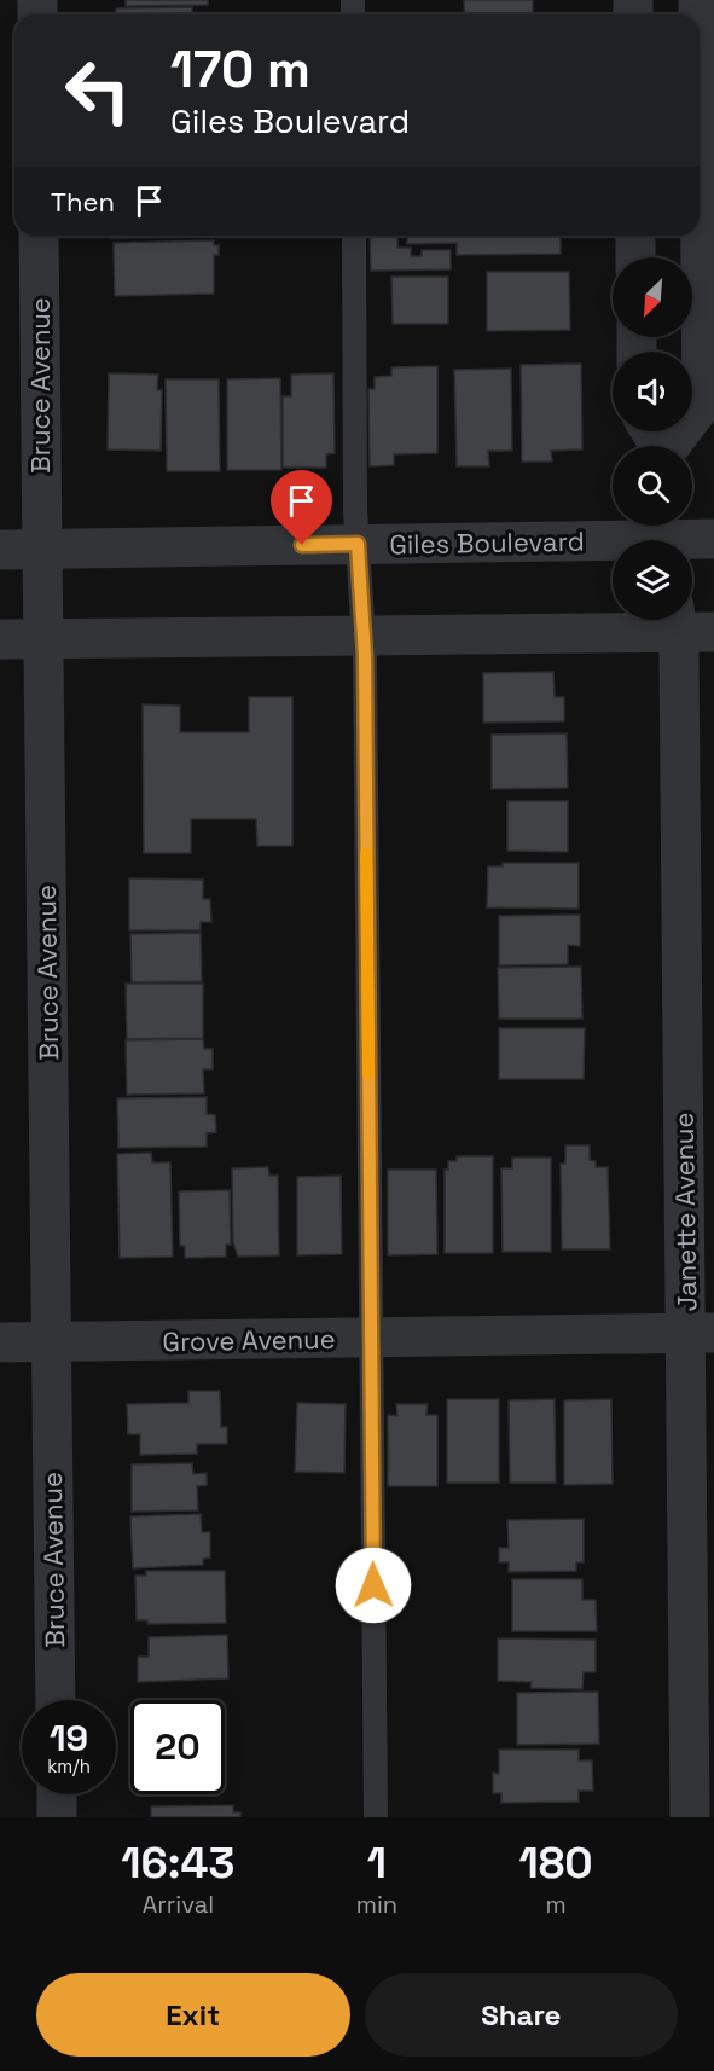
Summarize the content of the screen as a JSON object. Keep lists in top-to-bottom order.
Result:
{
  "streets": {
    "street": [
      "Bruce Avenue",
      "Giles Boulevard",
      "Janette Avenue",
      "Grove Avenue"
    ]
  },
  "crossings": [
    ["Bruce Avenue", "Giles Boulevard"],
    ["Bruce Avenue", "Grove Avenue"],
    ["Janette Avenue", "Grove Avenue"]
  ],
  "north": "bottom left",
  "page": {
    "turn": ["170 m", "Giles Boulevard"],
    "then": "Then",
    "speed": "19 km/h",
    "limit": "20",
    "eta": [
      "16:43",
      "Arrival",
      "1",
      "min",
      "180",
      "m"
    ],
    "buttons": ["Exit", "Share"]
  }
}
